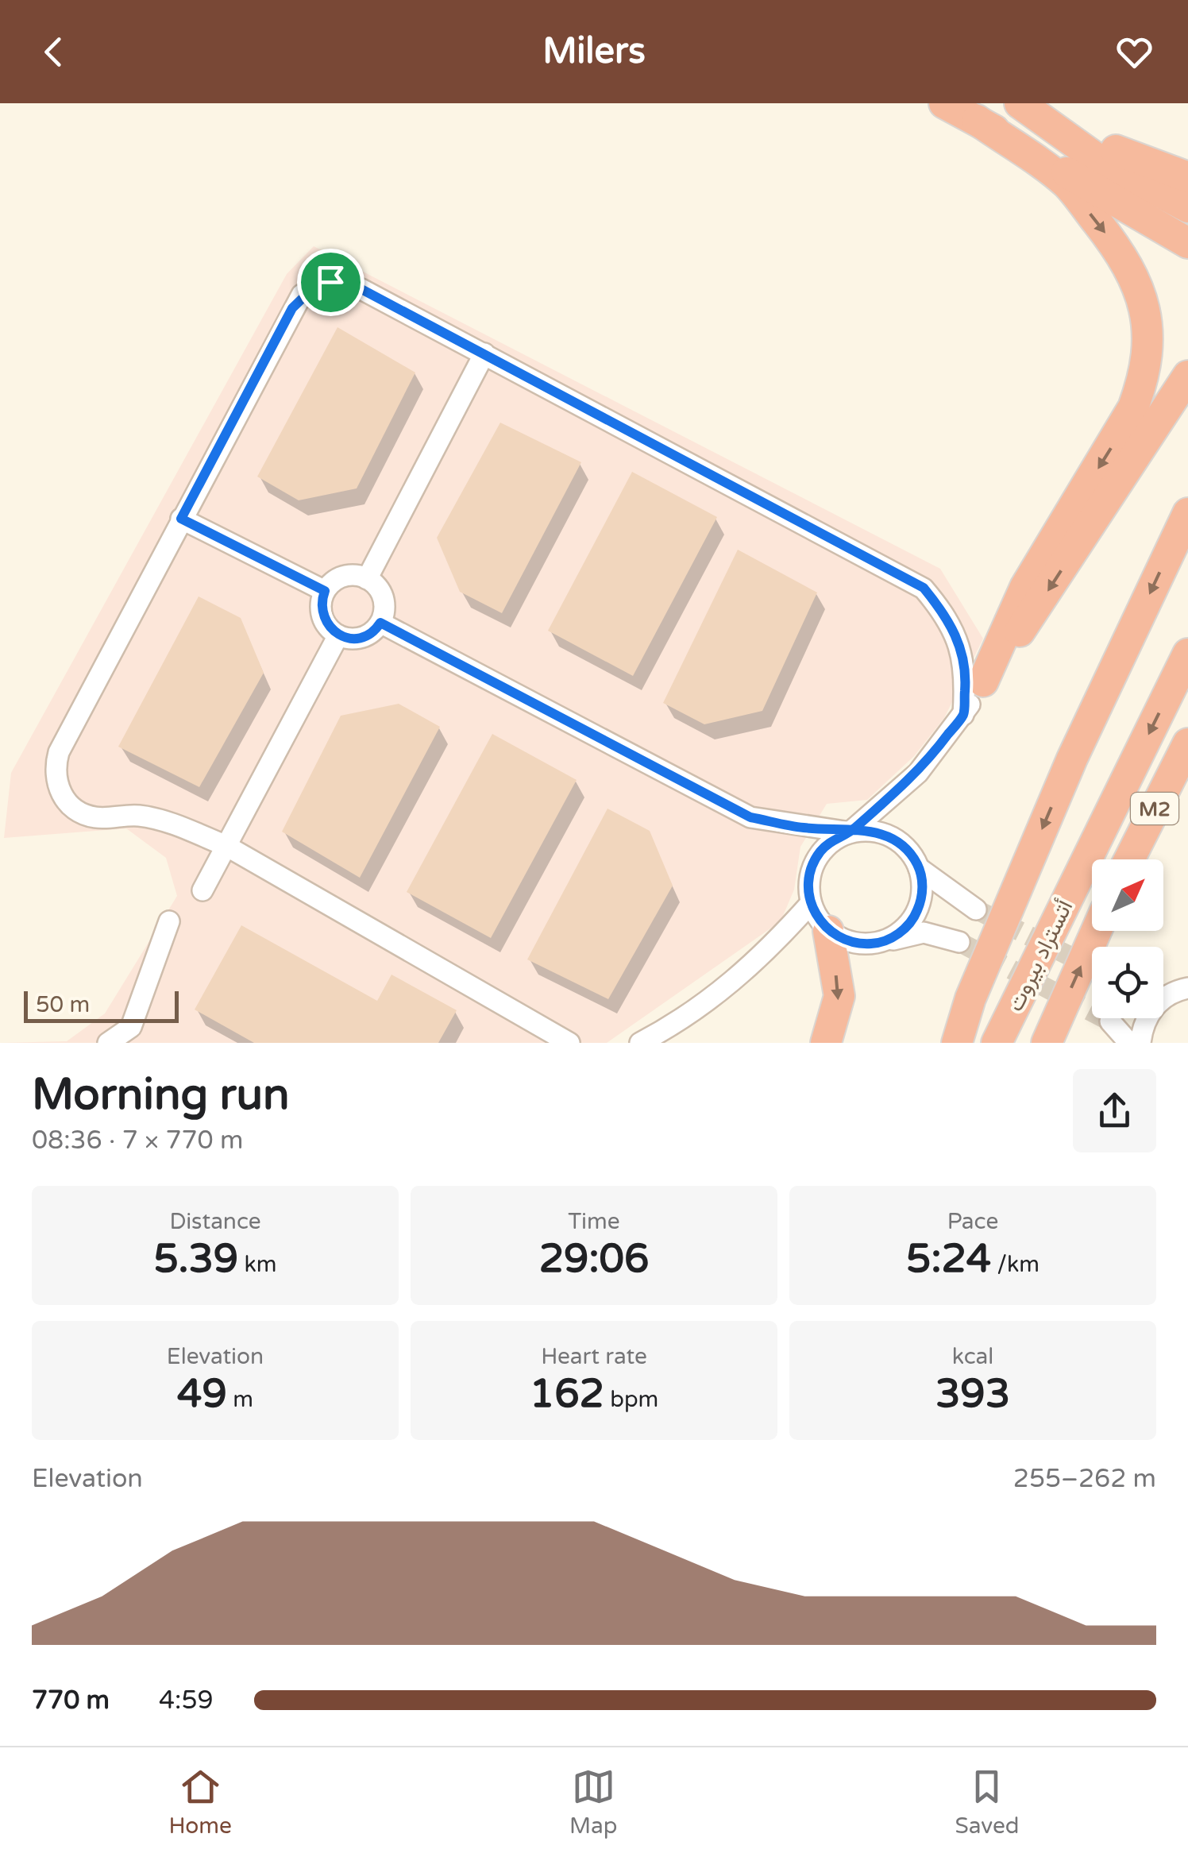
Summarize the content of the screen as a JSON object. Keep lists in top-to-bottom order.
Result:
{
  "streets": {
    "highway": ["M2", "أتستراد بيروت"]
  },
  "scale_bar": "50 m",
  "north": "top right",
  "page": {
    "header": "Milers",
    "scale": "50 m",
    "heading": ["Morning run", "08:36 · 7 × 770 m"],
    "stats": [
      ["Distance", "5.39 km"],
      ["Time", "29:06"],
      ["Pace", "5:24 /km"],
      ["Elevation", "49 m"],
      ["Heart rate", "162 bpm"],
      ["kcal", "393"]
    ],
    "chart": ["Elevation", "255–262 m"],
    "list": [
      {
        "name": "770 m",
        "note": "4:59"
      }
    ],
    "tabs": ["Home", "Map", "Saved"]
  }
}
